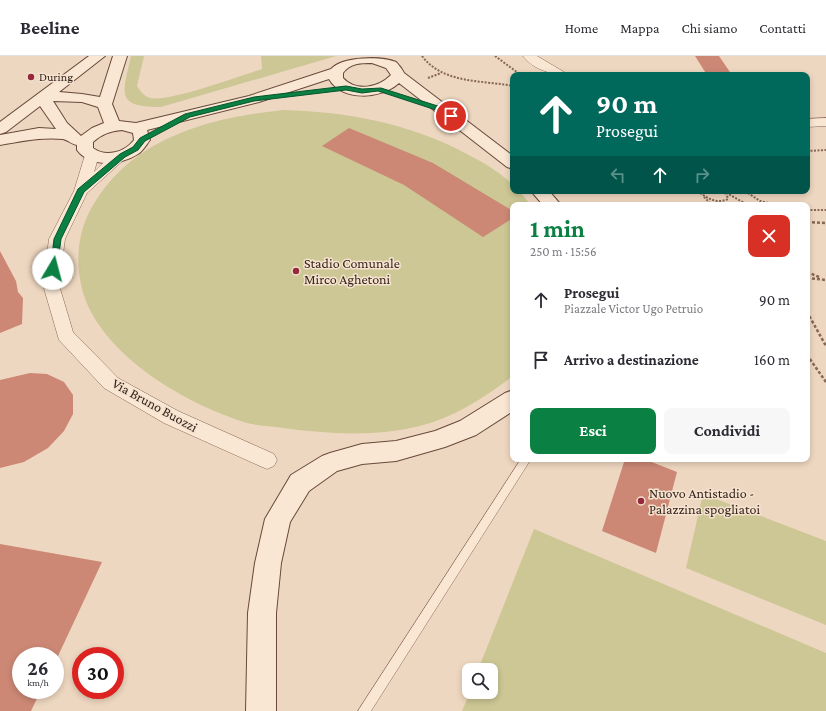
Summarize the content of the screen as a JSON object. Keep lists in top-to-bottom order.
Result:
{
  "streets": {
    "street": ["Via Bruno Buozzi"]
  },
  "places": ["During", "Stadio Comunale Mirco Aghetoni", "Nuovo Antistadio - Palazzina spogliatoi"],
  "page": {
    "header": "Beeline",
    "nav": [
      "Home",
      "Mappa",
      "Chi siamo",
      "Contatti"
    ],
    "turn": ["90 m", "Prosegui"],
    "heading": ["1 min", "250 m · 15:56"],
    "list": [
      {
        "name": "Prosegui",
        "note": "Piazzale Victor Ugo Petruio",
        "value": "90 m"
      },
      {
        "name": "Arrivo a destinazione",
        "value": "160 m"
      }
    ],
    "buttons": ["Esci", "Condividi"],
    "speed": "26 km/h",
    "limit": "30"
  }
}
